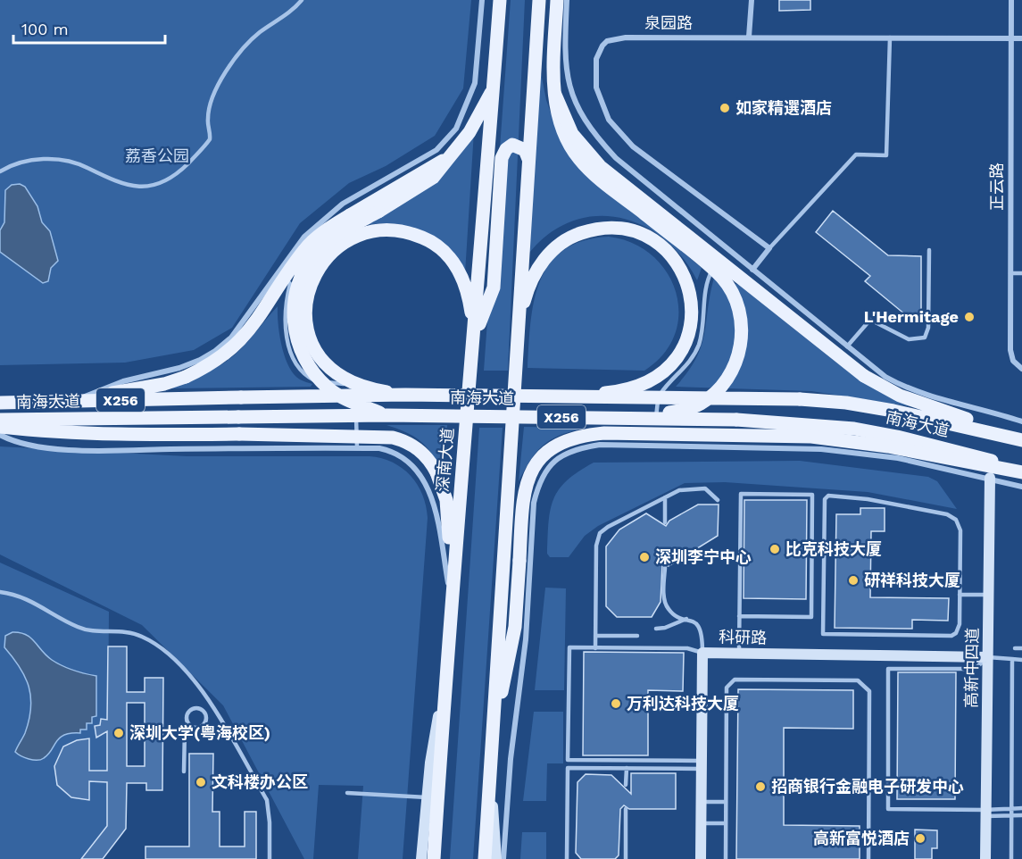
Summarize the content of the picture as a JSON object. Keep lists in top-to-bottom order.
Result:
{
  "streets": {
    "main road": [
      "南海大道",
      "X256",
      "深南大道",
      "科研路",
      "高新中四道"
    ],
    "street": ["泉园路", "正云路"]
  },
  "crossings": [
    ["泉园路", "正云路"],
    ["科研路", "高新中四道"]
  ],
  "parks": ["荔香公园"],
  "places": [
    "如家精選酒店",
    "L'Hermitage",
    "比克科技大厦",
    "深圳李宁中心",
    "研祥科技大厦",
    "万利达科技大厦",
    "深圳大学(粤海校区)",
    "文科楼办公区",
    "招商银行金融电子研发中心",
    "高新富悦酒店"
  ],
  "scale_bar": "100 m"
}
